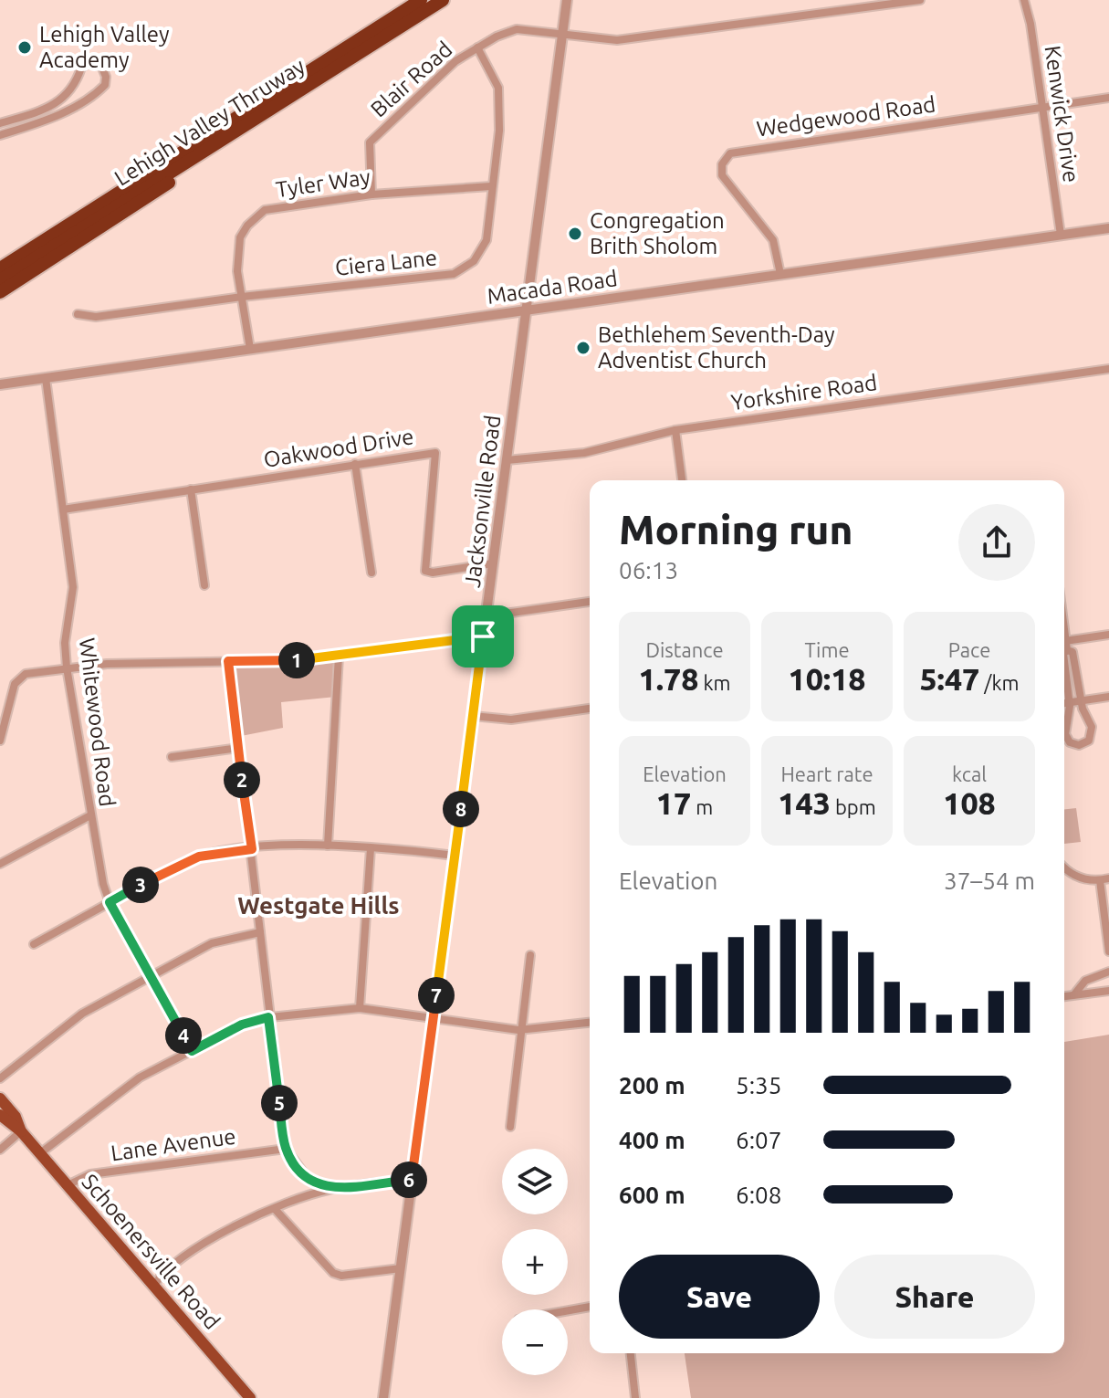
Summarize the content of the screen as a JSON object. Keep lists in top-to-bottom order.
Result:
{
  "streets": {
    "highway": ["Lehigh Valley Thruway"],
    "main road": ["Schoenersville Road"],
    "street": [
      "Blair Road",
      "Kenwick Drive",
      "Wedgewood Road",
      "Tyler Way",
      "Ciera Lane",
      "Macada Road",
      "Yorkshire Road",
      "Oakwood Drive",
      "Jacksonville Road",
      "Whitewood Road",
      "Lane Avenue"
    ]
  },
  "crossings": [
    ["Blair Road", "Tyler Way"],
    ["Blair Road", "Ciera Lane"],
    ["Blair Road", "Jacksonville Road"],
    ["Kenwick Drive", "Wedgewood Road"],
    ["Kenwick Drive", "Macada Road"],
    ["Wedgewood Road", "Macada Road"],
    ["Tyler Way", "Ciera Lane"],
    ["Tyler Way", "Macada Road"],
    ["Macada Road", "Jacksonville Road"],
    ["Macada Road", "Whitewood Road"],
    ["Yorkshire Road", "Jacksonville Road"],
    ["Oakwood Drive", "Jacksonville Road"],
    ["Oakwood Drive", "Whitewood Road"],
    ["Lane Avenue", "Schoenersville Road"]
  ],
  "districts": ["Westgate Hills"],
  "places": ["Lehigh Valley Academy", "Congregation Brith Sholom", "Bethlehem Seventh-Day Adventist Church"],
  "page": {
    "heading": ["Morning run", "06:13"],
    "stats": [
      ["Distance", "1.78 km"],
      ["Time", "10:18"],
      ["Pace", "5:47 /km"],
      ["Elevation", "17 m"],
      ["Heart rate", "143 bpm"],
      ["kcal", "108"]
    ],
    "pins": [
      "1",
      "2",
      "8",
      "3",
      "7",
      "4",
      "5",
      "6"
    ],
    "chart": ["Elevation", "37–54 m"],
    "list": [
      {
        "name": "200 m",
        "note": "5:35"
      },
      {
        "name": "400 m",
        "note": "6:07"
      },
      {
        "name": "600 m",
        "note": "6:08"
      }
    ],
    "map_buttons": ["+", "−"],
    "buttons": ["Save", "Share"]
  }
}
